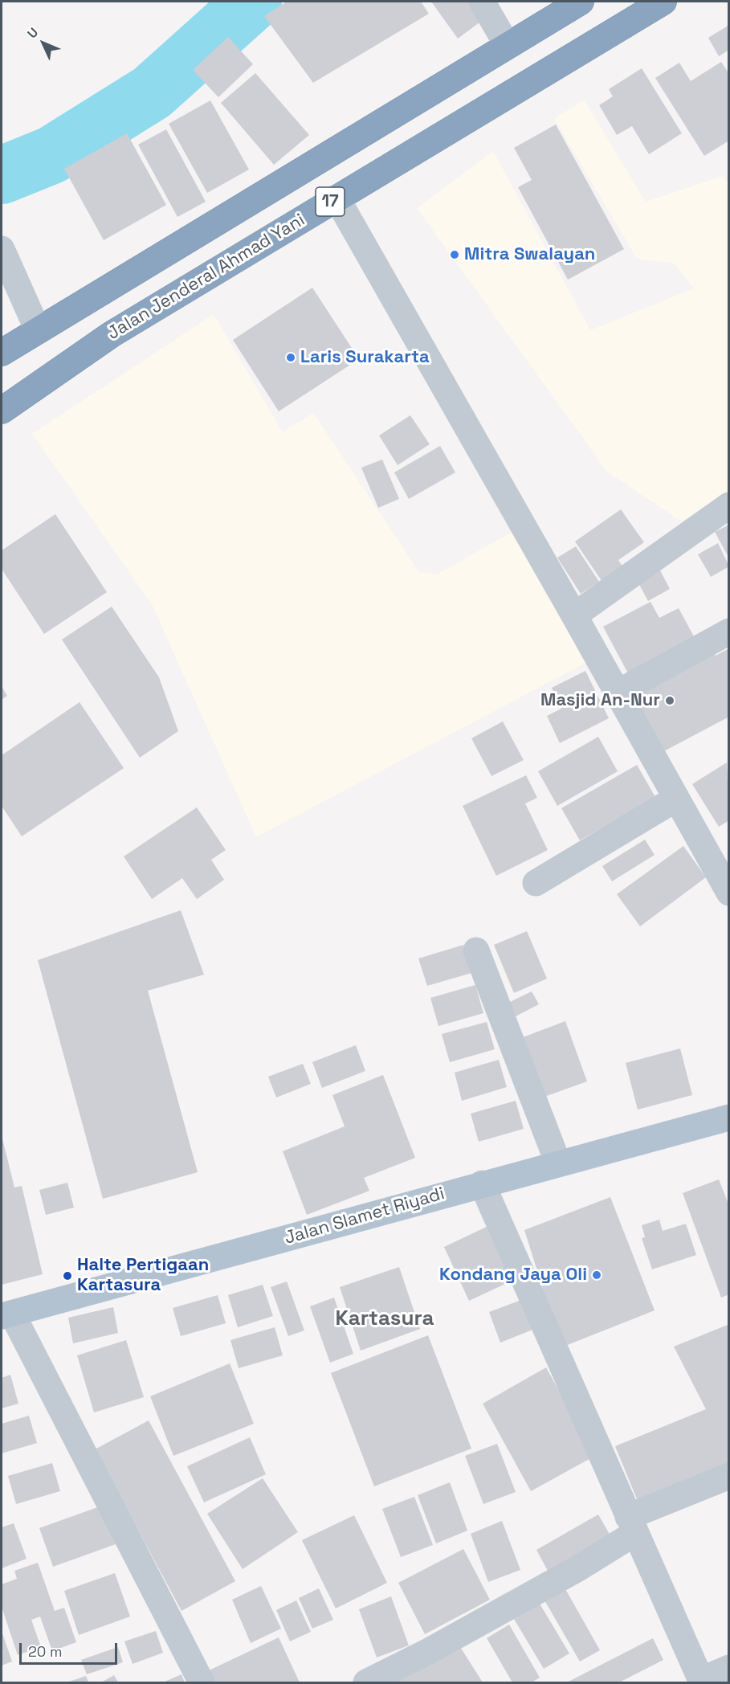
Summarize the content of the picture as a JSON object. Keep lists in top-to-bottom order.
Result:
{
  "streets": {
    "highway": ["17", "Jalan Jenderal Ahmad Yani"],
    "main road": ["Jalan Slamet Riyadi"]
  },
  "districts": ["Kartasura"],
  "places": [
    "Mitra Swalayan",
    "Laris Surakarta",
    "Masjid An-Nur",
    "Kondang Jaya Oli",
    "Halte Pertigaan Kartasura"
  ],
  "scale_bar": "20 m",
  "north": "top left"
}
